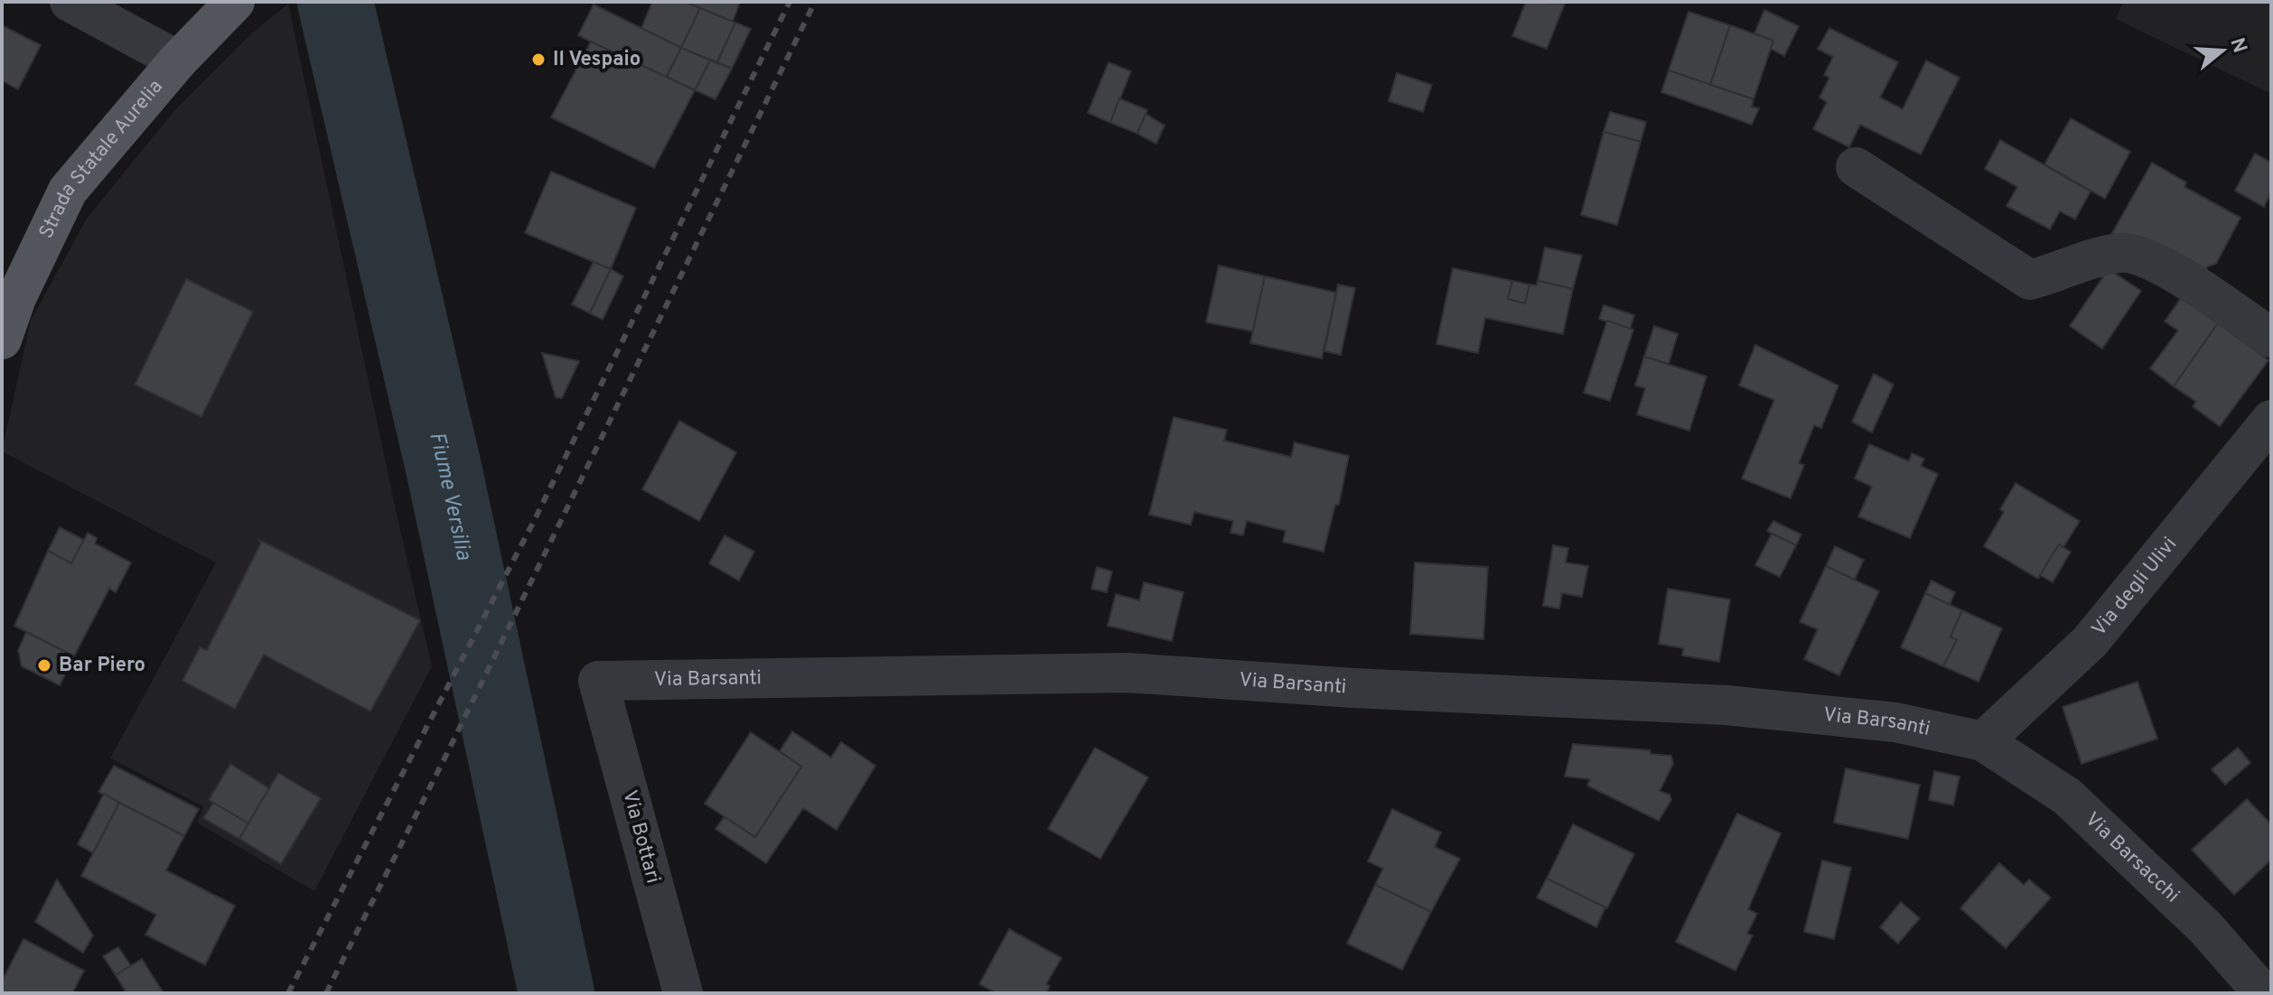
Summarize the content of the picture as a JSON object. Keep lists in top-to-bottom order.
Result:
{
  "streets": {
    "main road": ["Strada Statale Aurelia"],
    "street": [
      "Via degli Ulivi",
      "Via Barsanti",
      "Via Bottari",
      "Via Barsacchi"
    ]
  },
  "crossings": [
    ["Via degli Ulivi", "Via Barsanti"],
    ["Via degli Ulivi", "Via Barsacchi"],
    ["Via Barsanti", "Via Bottari"],
    ["Via Barsanti", "Via Barsacchi"]
  ],
  "water": ["Fiume Versilia"],
  "places": ["Il Vespaio", "Bar Piero"],
  "north": "right"
}
